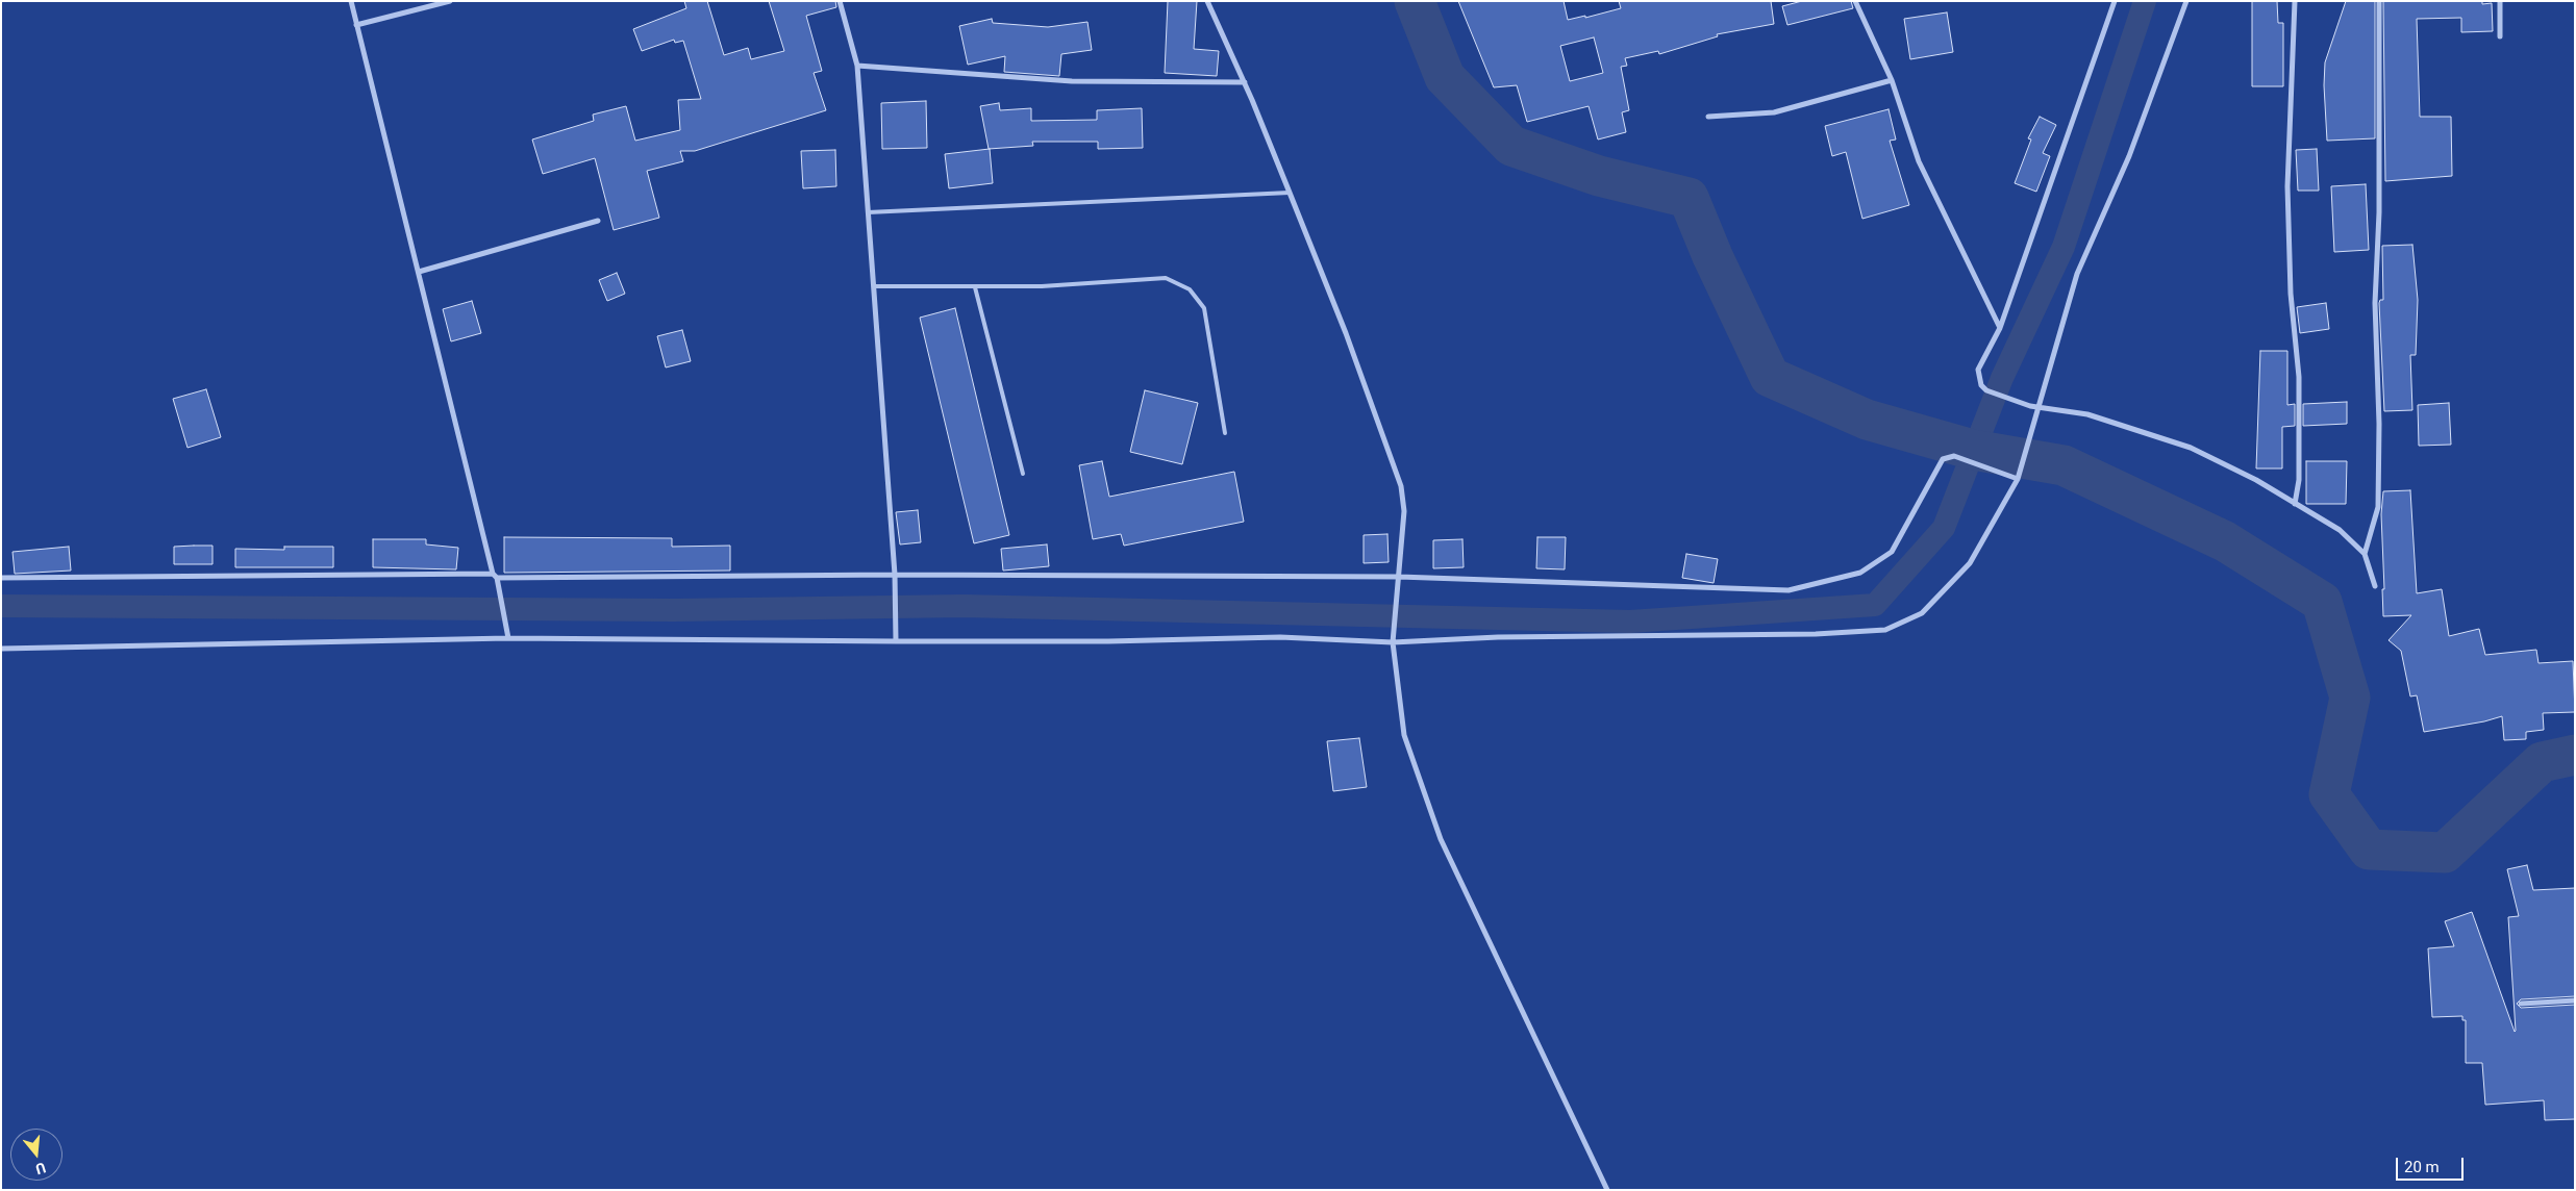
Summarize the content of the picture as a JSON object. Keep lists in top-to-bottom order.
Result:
{
  "scale_bar": "20 m",
  "north": "bottom"
}
